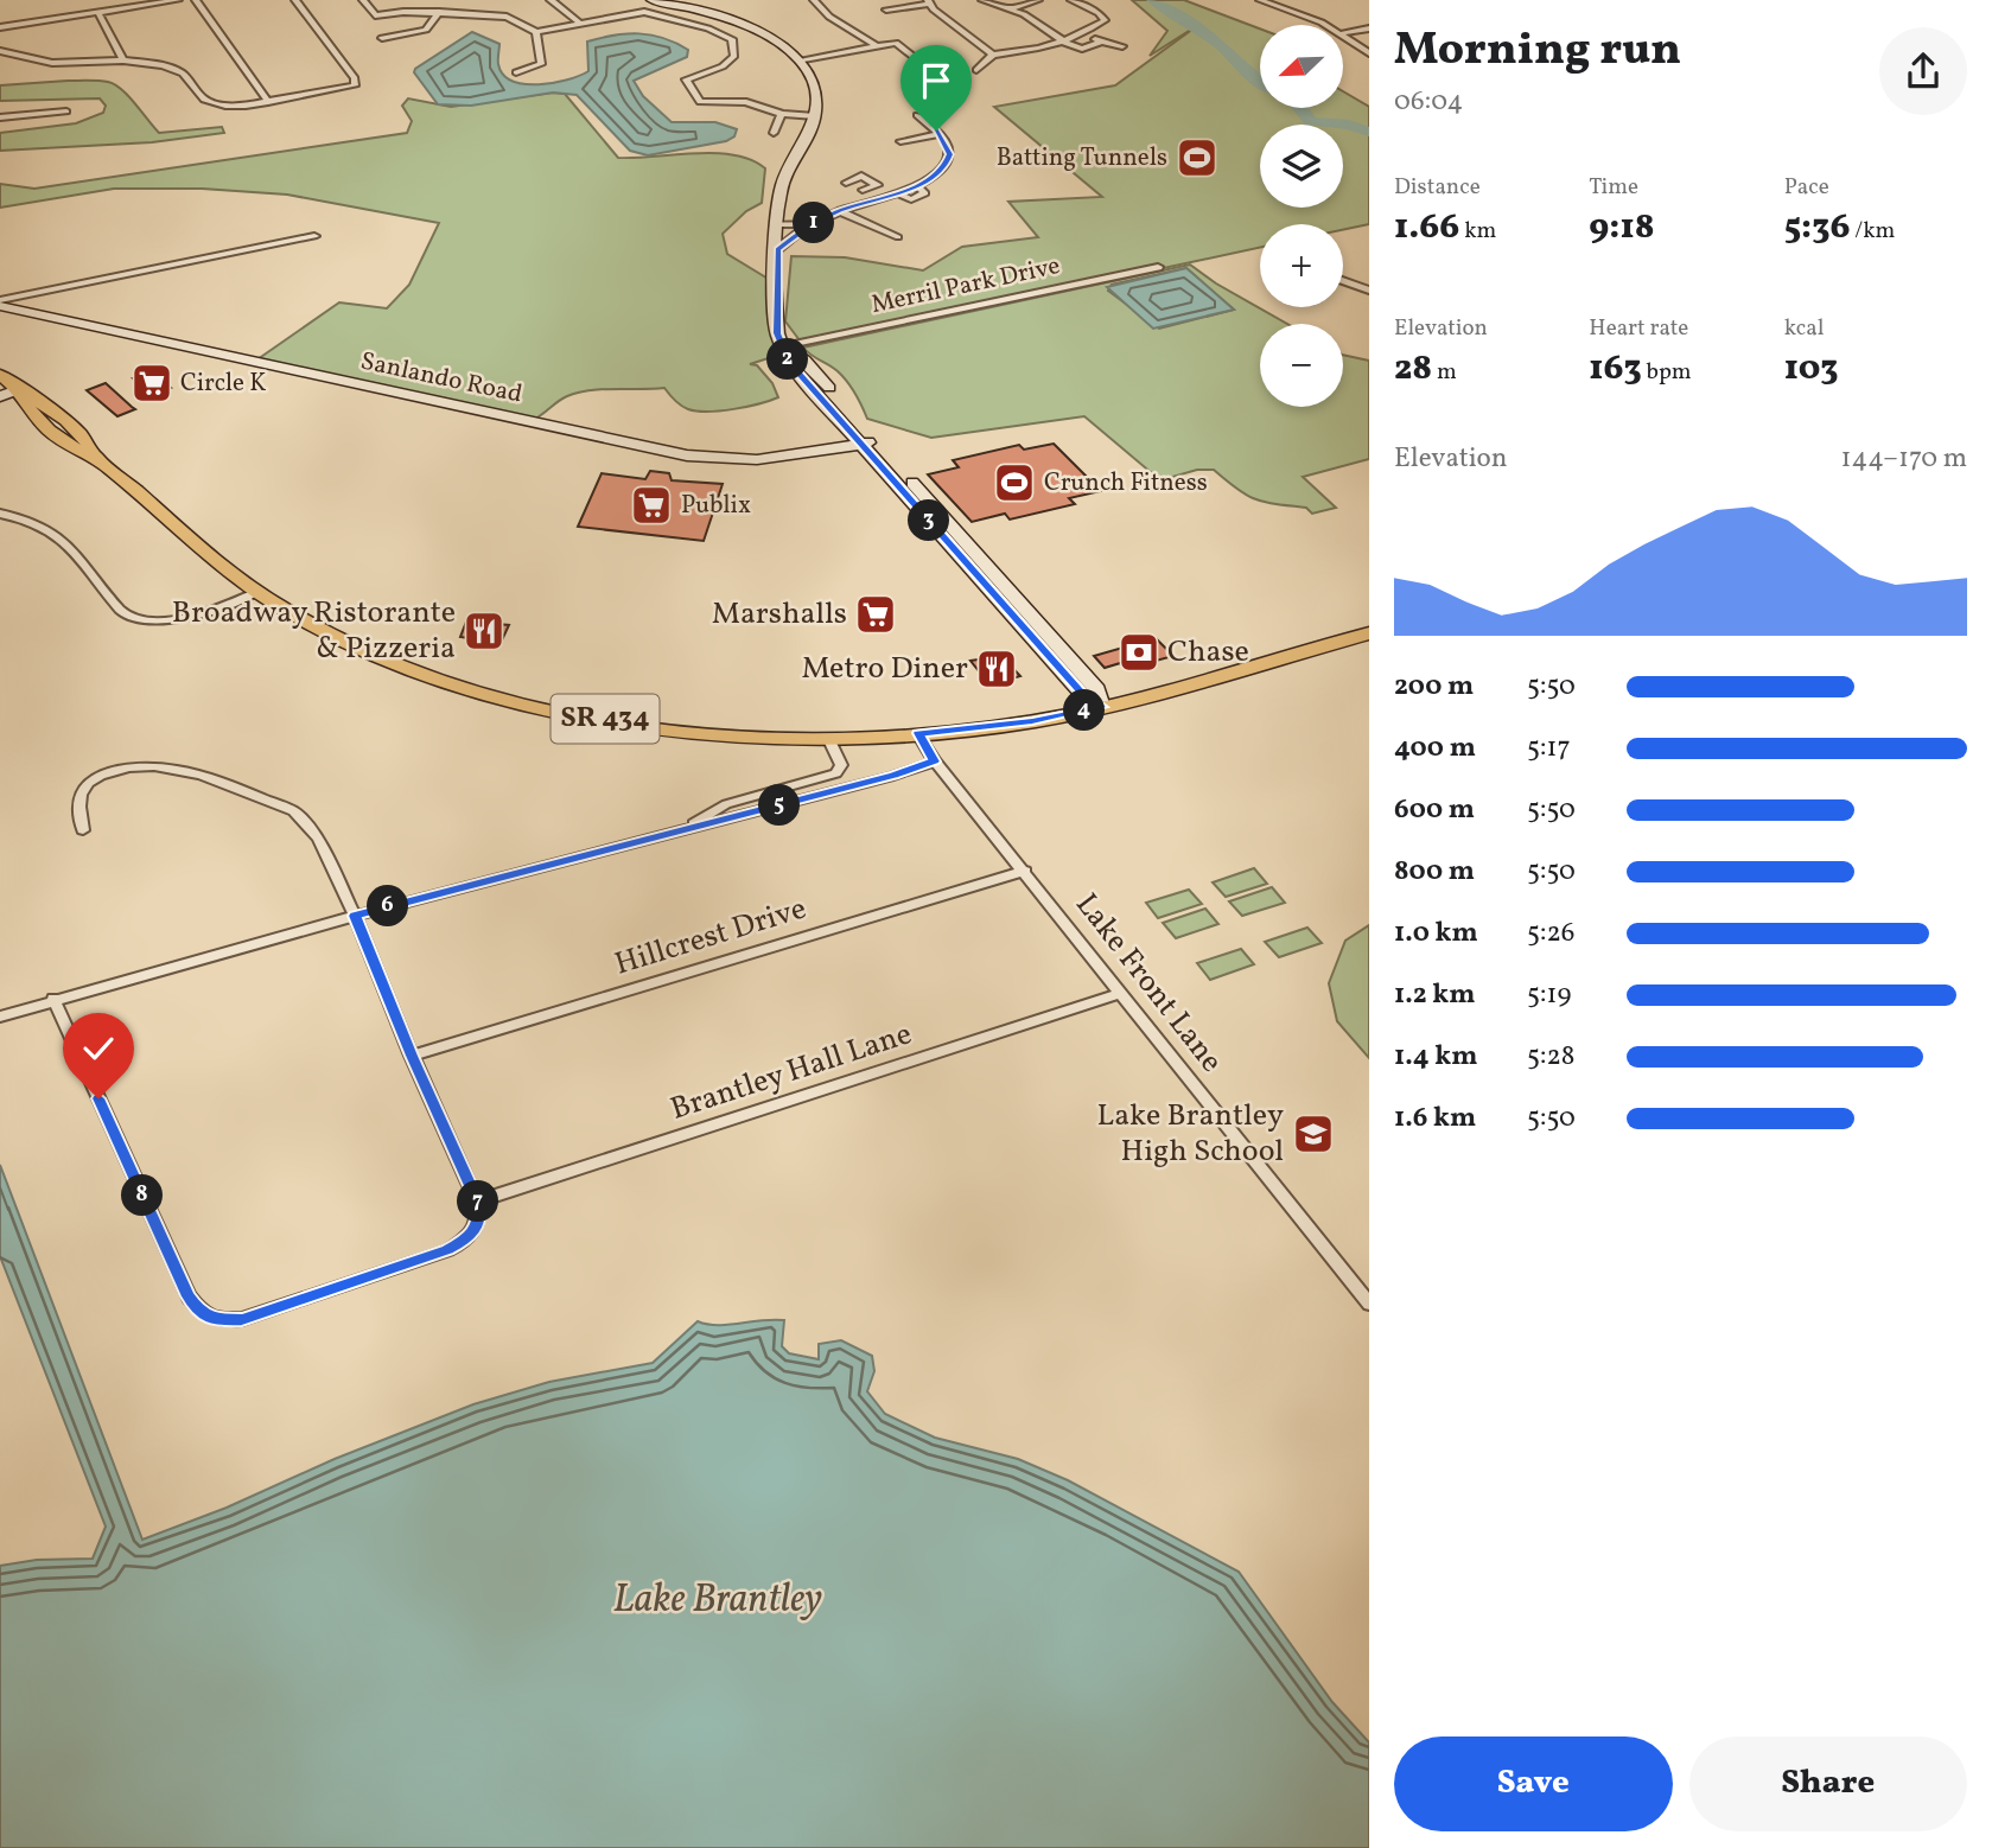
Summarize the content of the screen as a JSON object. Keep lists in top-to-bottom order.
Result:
{
  "streets": {
    "main road": ["SR 434"],
    "street": [
      "Merril Park Drive",
      "Sanlando Road",
      "Hillcrest Drive",
      "Lake Front Lane",
      "Brantley Hall Lane"
    ]
  },
  "crossings": [
    ["SR 434", "Lake Front Lane"],
    ["Hillcrest Drive", "Lake Front Lane"],
    ["Lake Front Lane", "Brantley Hall Lane"]
  ],
  "water": ["Lake Brantley"],
  "places": {
    "sports": ["Batting Tunnels", "Crunch Fitness"],
    "supermarket": ["Circle K", "Publix", "Marshalls"],
    "restaurant": ["Broadway Ristorante & Pizzeria", "Metro Diner"],
    "bank": ["Chase"],
    "school or university": ["Lake Brantley High School"]
  },
  "north": "bottom left",
  "page": {
    "heading": ["Morning run", "06:04"],
    "map_buttons": ["+", "−"],
    "stats": [
      ["Distance", "1.66 km"],
      ["Time", "9:18"],
      ["Pace", "5:36 /km"],
      ["Elevation", "28 m"],
      ["Heart rate", "163 bpm"],
      ["kcal", "103"]
    ],
    "pins": [
      "1",
      "2",
      "3",
      "4",
      "5",
      "6",
      "8",
      "7"
    ],
    "chart": ["Elevation", "144–170 m"],
    "list": [
      {
        "name": "200 m",
        "note": "5:50"
      },
      {
        "name": "400 m",
        "note": "5:17"
      },
      {
        "name": "600 m",
        "note": "5:50"
      },
      {
        "name": "800 m",
        "note": "5:50"
      },
      {
        "name": "1.0 km",
        "note": "5:26"
      },
      {
        "name": "1.2 km",
        "note": "5:19"
      },
      {
        "name": "1.4 km",
        "note": "5:28"
      },
      {
        "name": "1.6 km",
        "note": "5:50"
      }
    ],
    "buttons": ["Save", "Share"]
  }
}
